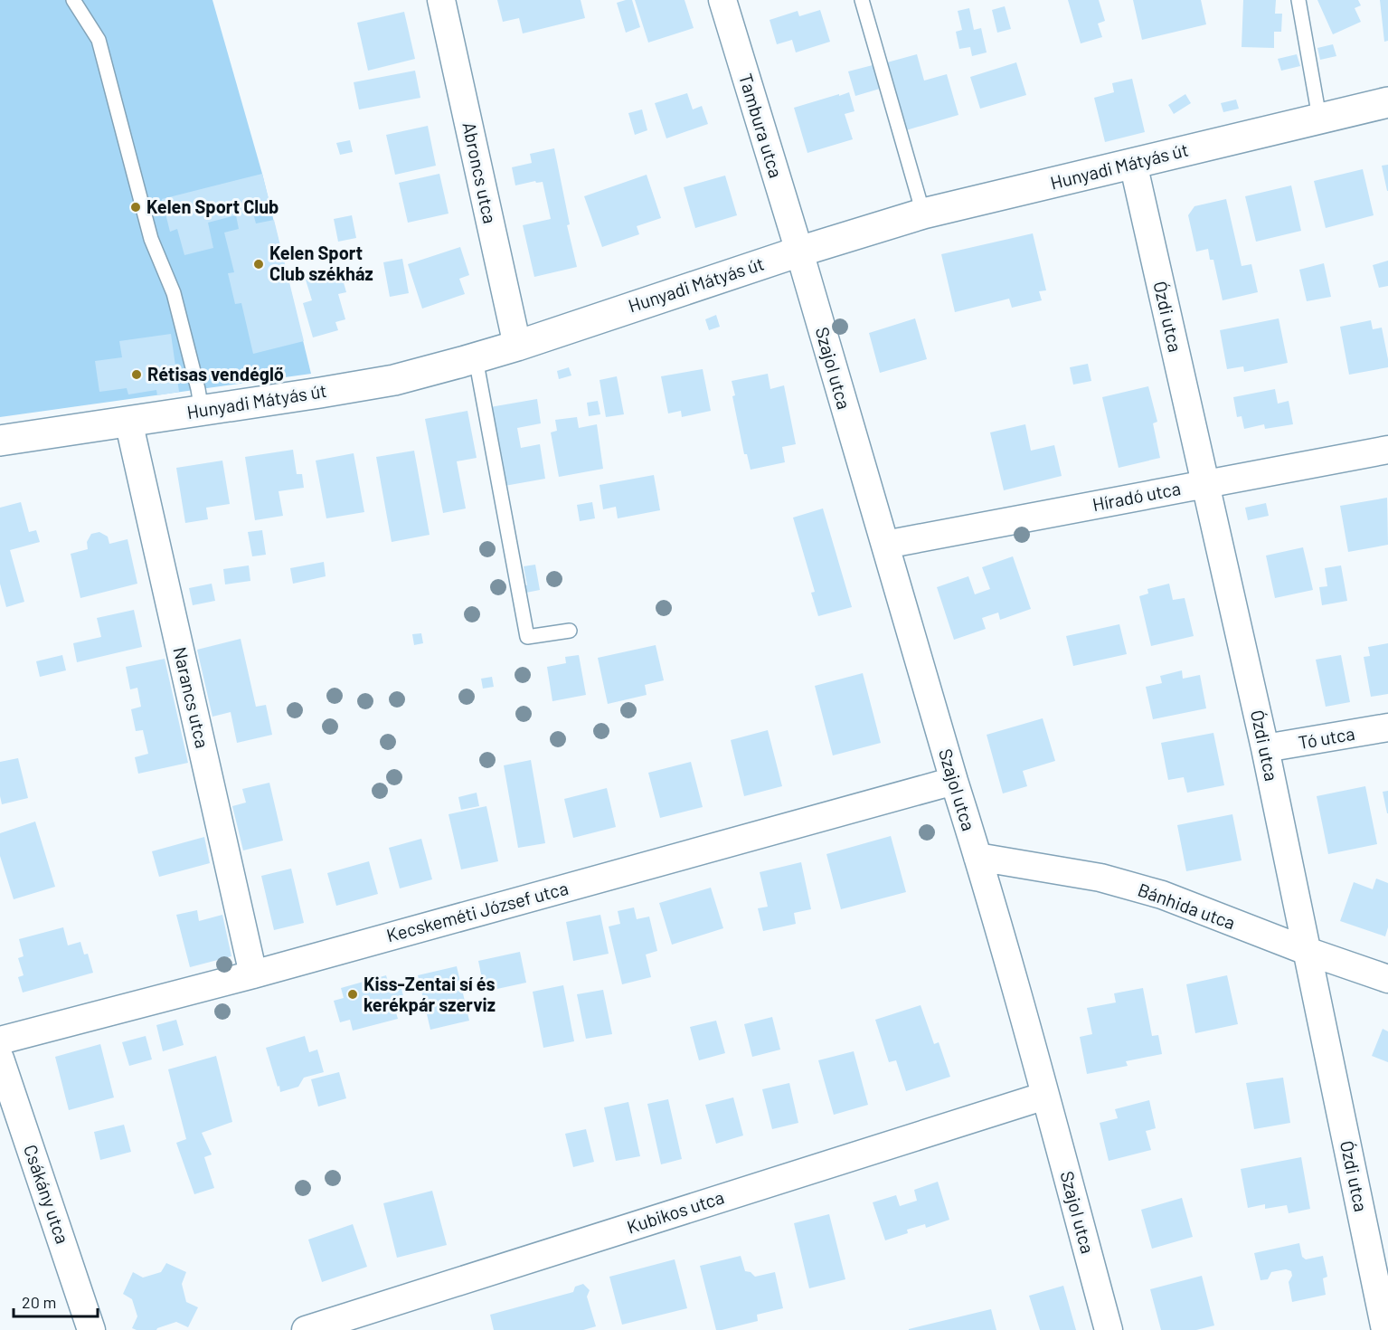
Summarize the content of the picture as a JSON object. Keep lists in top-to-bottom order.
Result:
{
  "streets": {
    "street": [
      "Tambura utca",
      "Hunyadi Mátyás út",
      "Abroncs utca",
      "Ózdi utca",
      "Szajol utca",
      "Híradó utca",
      "Narancs utca",
      "Tó utca",
      "Bánhida utca",
      "Kecskeméti József utca",
      "Csákány utca",
      "Kubikos utca"
    ]
  },
  "crossings": [
    ["Tambura utca", "Hunyadi Mátyás út"],
    ["Tambura utca", "Szajol utca"],
    ["Hunyadi Mátyás út", "Abroncs utca"],
    ["Hunyadi Mátyás út", "Ózdi utca"],
    ["Hunyadi Mátyás út", "Szajol utca"],
    ["Hunyadi Mátyás út", "Narancs utca"],
    ["Ózdi utca", "Híradó utca"],
    ["Ózdi utca", "Tó utca"],
    ["Ózdi utca", "Bánhida utca"],
    ["Szajol utca", "Híradó utca"],
    ["Szajol utca", "Bánhida utca"],
    ["Szajol utca", "Kecskeméti József utca"],
    ["Szajol utca", "Kubikos utca"],
    ["Narancs utca", "Kecskeméti József utca"]
  ],
  "places": [
    "Kelen Sport Club",
    "Kelen Sport Club székház",
    "Rétisas vendéglő",
    "Kiss-Zentai sí és kerékpár szerviz"
  ],
  "scale_bar": "20 m"
}
